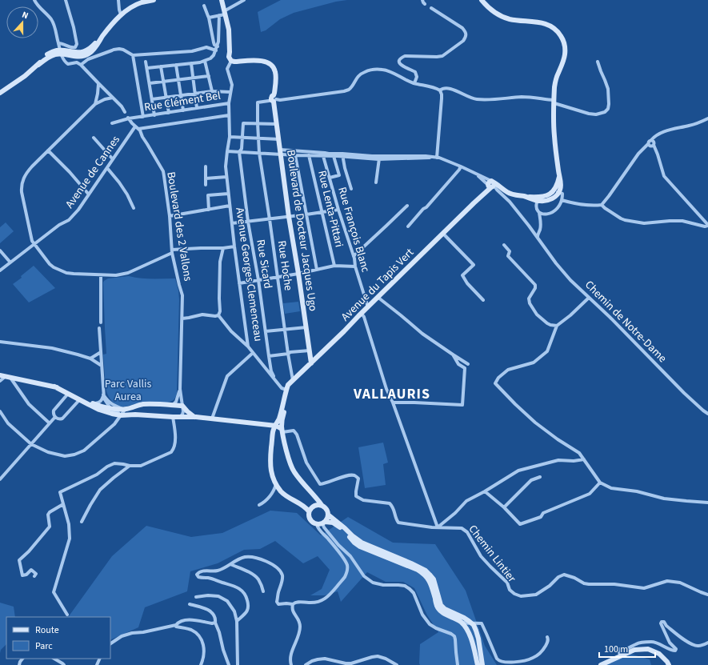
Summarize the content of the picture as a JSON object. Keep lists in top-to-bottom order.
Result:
{
  "streets": {
    "main road": ["Boulevard de Docteur Jacques Ugo", "Avenue du Tapis Vert"],
    "street": [
      "Rue Clément Bel",
      "Avenue de Cannes",
      "Rue Lenta-Pittari",
      "Boulevard des 2 Vallons",
      "Rue François Blanc",
      "Rue Sicard",
      "Rue Hoche",
      "Avenue Georges Clemenceau",
      "Chemin de Notre-Dame",
      "Chemin Lintier"
    ]
  },
  "crossings": [
    ["Rue Clément Bel", "Boulevard des 2 Vallons"],
    ["Rue Clément Bel", "Avenue Georges Clemenceau"],
    ["Avenue de Cannes", "Boulevard des 2 Vallons"],
    ["Rue François Blanc", "Avenue du Tapis Vert"],
    ["Boulevard de Docteur Jacques Ugo", "Rue Hoche"],
    ["Boulevard de Docteur Jacques Ugo", "Avenue Georges Clemenceau"],
    ["Boulevard de Docteur Jacques Ugo", "Avenue du Tapis Vert"],
    ["Rue Sicard", "Rue Hoche"],
    ["Rue Sicard", "Avenue Georges Clemenceau"],
    ["Rue Hoche", "Avenue du Tapis Vert"],
    ["Avenue Georges Clemenceau", "Avenue du Tapis Vert"],
    ["Avenue du Tapis Vert", "Chemin de Notre-Dame"]
  ],
  "districts": ["VALLAURIS"],
  "parks": ["Parc Vallis Aurea"],
  "legend": ["Route", "Parc"],
  "scale_bar": "100 m",
  "north": "top"
}
